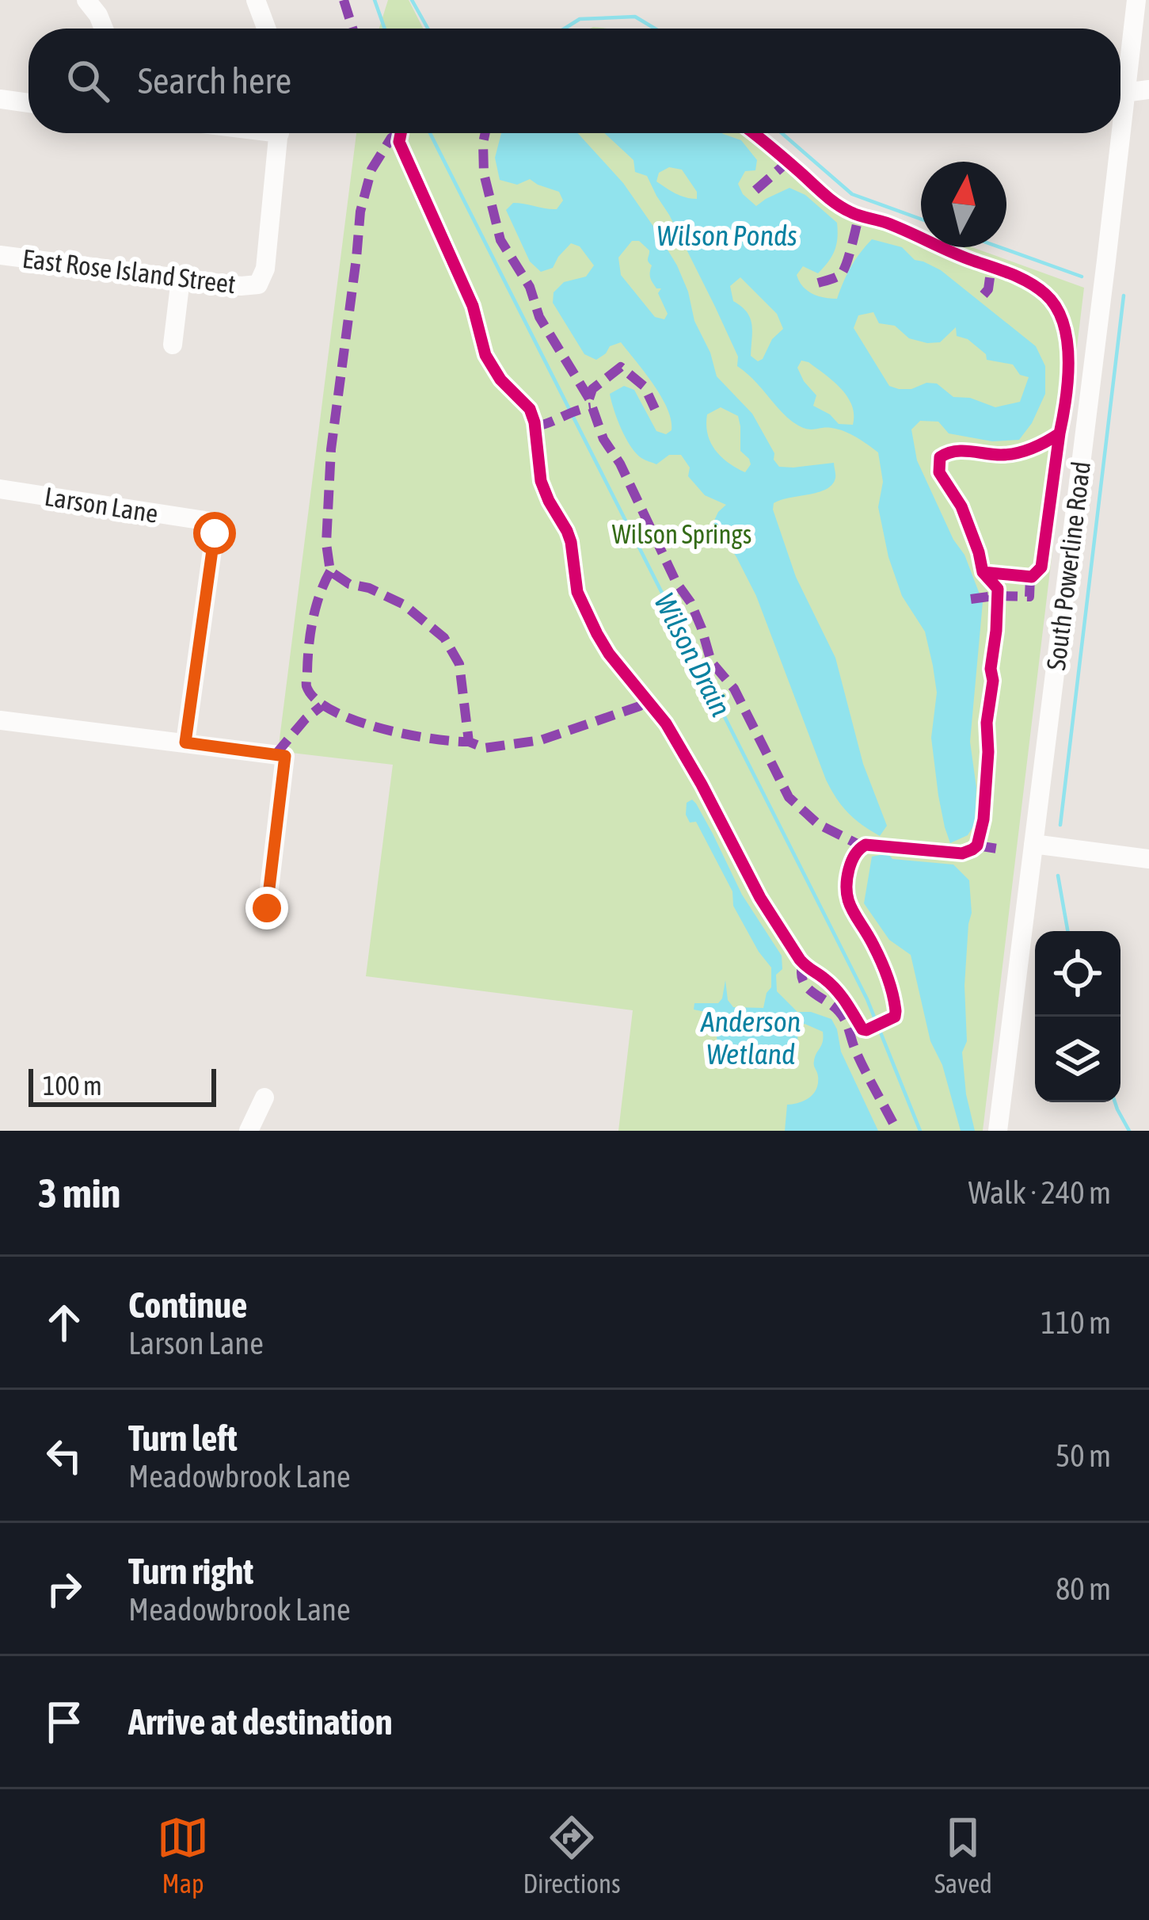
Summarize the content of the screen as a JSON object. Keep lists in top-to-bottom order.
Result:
{
  "streets": {
    "street": ["East Rose Island Street", "Larson Lane", "South Powerline Road"]
  },
  "water": ["Wilson Ponds", "Wilson Drain", "Anderson Wetland"],
  "parks": ["Wilson Springs"],
  "scale_bar": "100 m",
  "north": "top",
  "page": {
    "search": "Search here",
    "scale": "100 m",
    "heading": ["3 min", "Walk · 240 m"],
    "list": [
      ["Continue", "Larson Lane", "110 m"],
      ["Turn left", "Meadowbrook Lane", "50 m"],
      ["Turn right", "Meadowbrook Lane", "80 m"],
      "Arrive at destination"
    ],
    "nav": ["Map", "Directions", "Saved"]
  }
}
